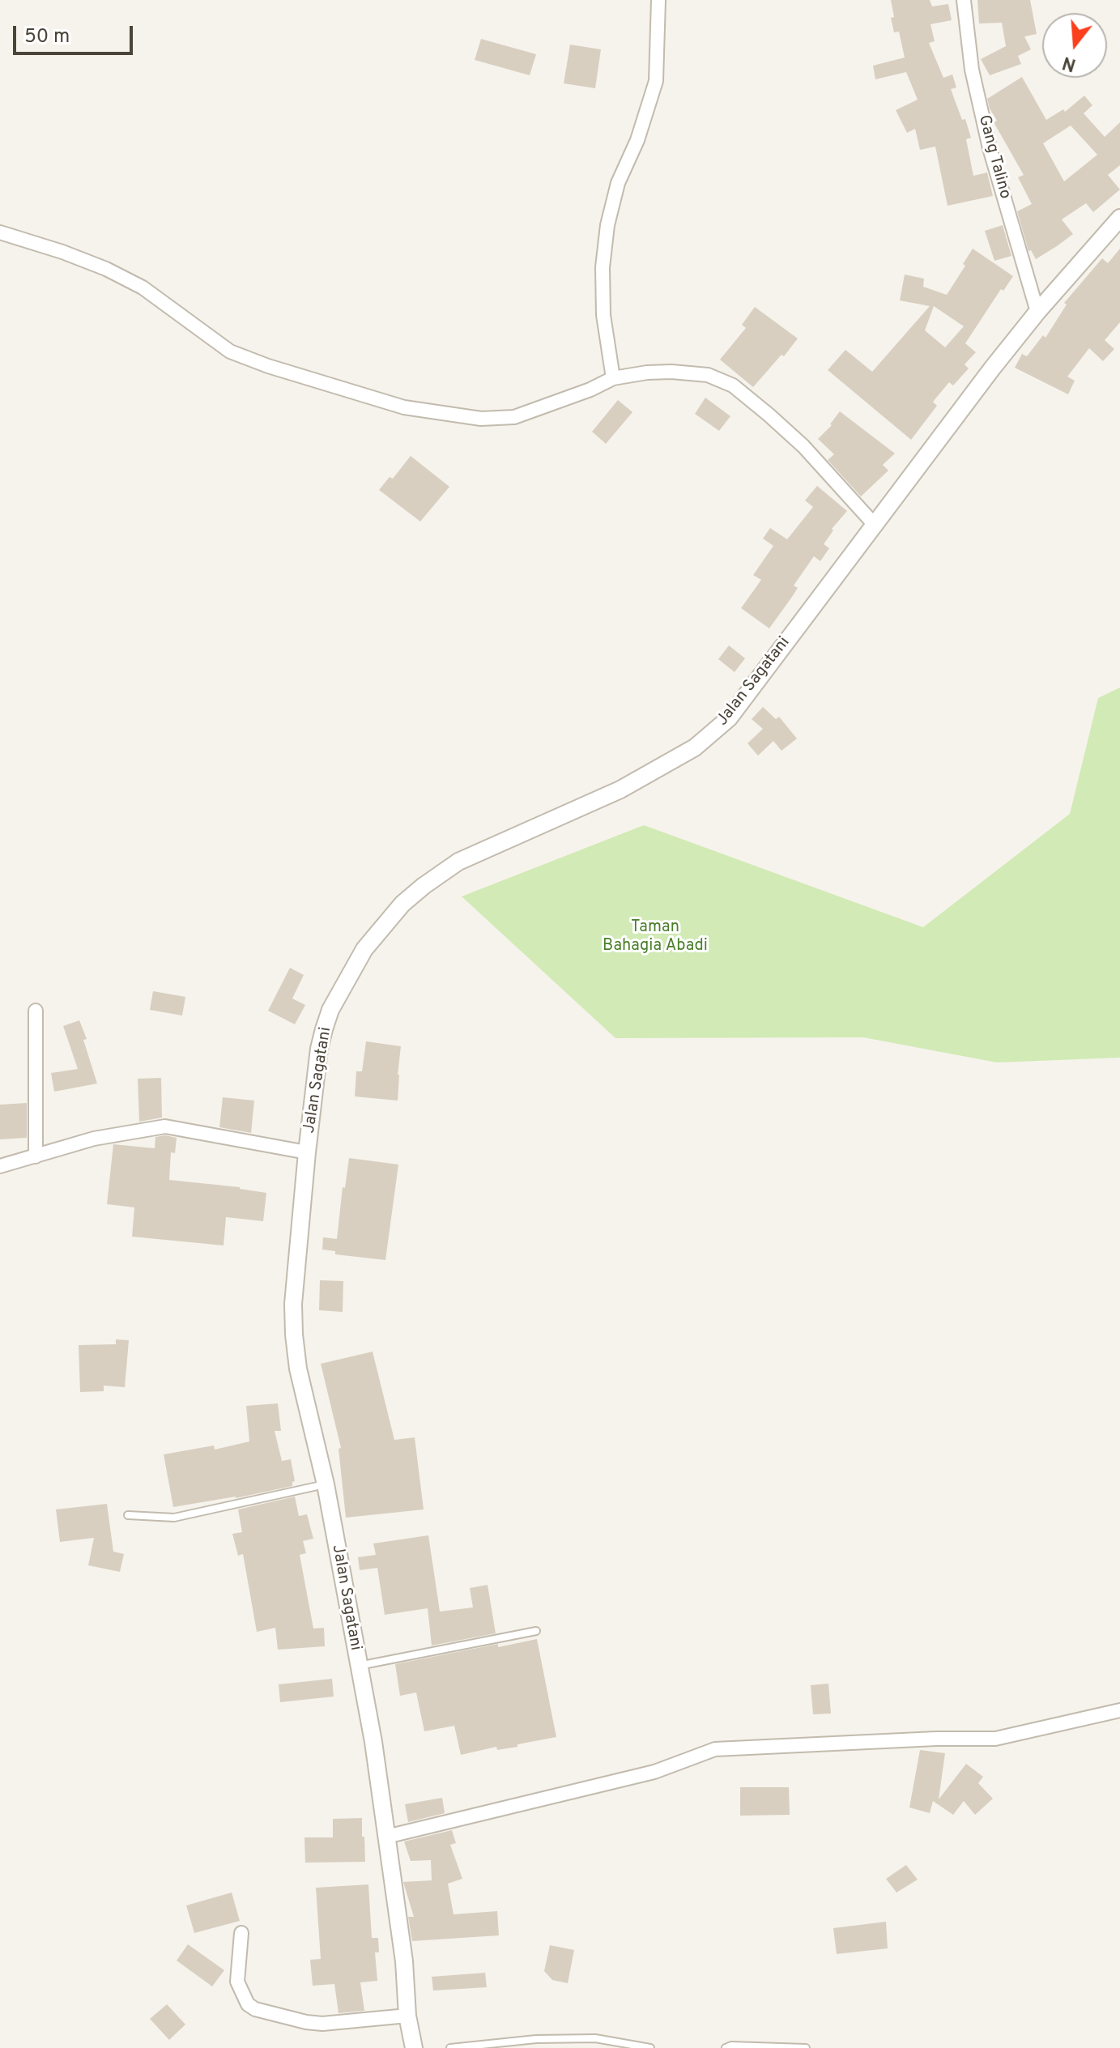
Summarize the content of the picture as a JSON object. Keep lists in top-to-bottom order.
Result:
{
  "streets": {
    "street": ["Gang Talino", "Jalan Sagatani"]
  },
  "crossings": [
    ["Gang Talino", "Jalan Sagatani"]
  ],
  "parks": ["Taman Bahagia Abadi"],
  "scale_bar": "50 m",
  "north": "bottom"
}
